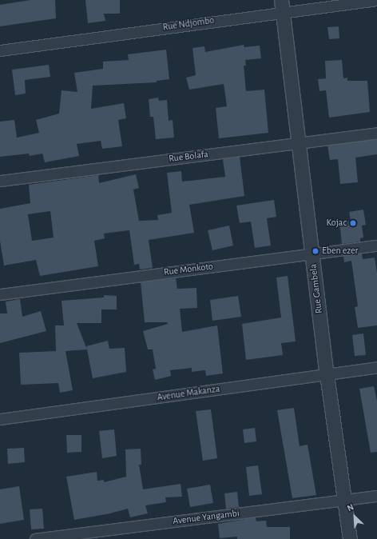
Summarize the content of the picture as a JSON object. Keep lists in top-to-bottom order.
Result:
{
  "streets": {
    "street": [
      "Rue Ndjombo",
      "Rue Bolafa",
      "Rue Monkoto",
      "Rue Gambela",
      "Avenue Makanza",
      "Avenue Yangambi"
    ]
  },
  "crossings": [
    ["Rue Ndjombo", "Rue Gambela"],
    ["Rue Bolafa", "Rue Gambela"],
    ["Rue Monkoto", "Rue Gambela"],
    ["Rue Gambela", "Avenue Makanza"],
    ["Rue Gambela", "Avenue Yangambi"]
  ],
  "places": ["Kojac", "Eben ezer"],
  "north": "top left"
}
